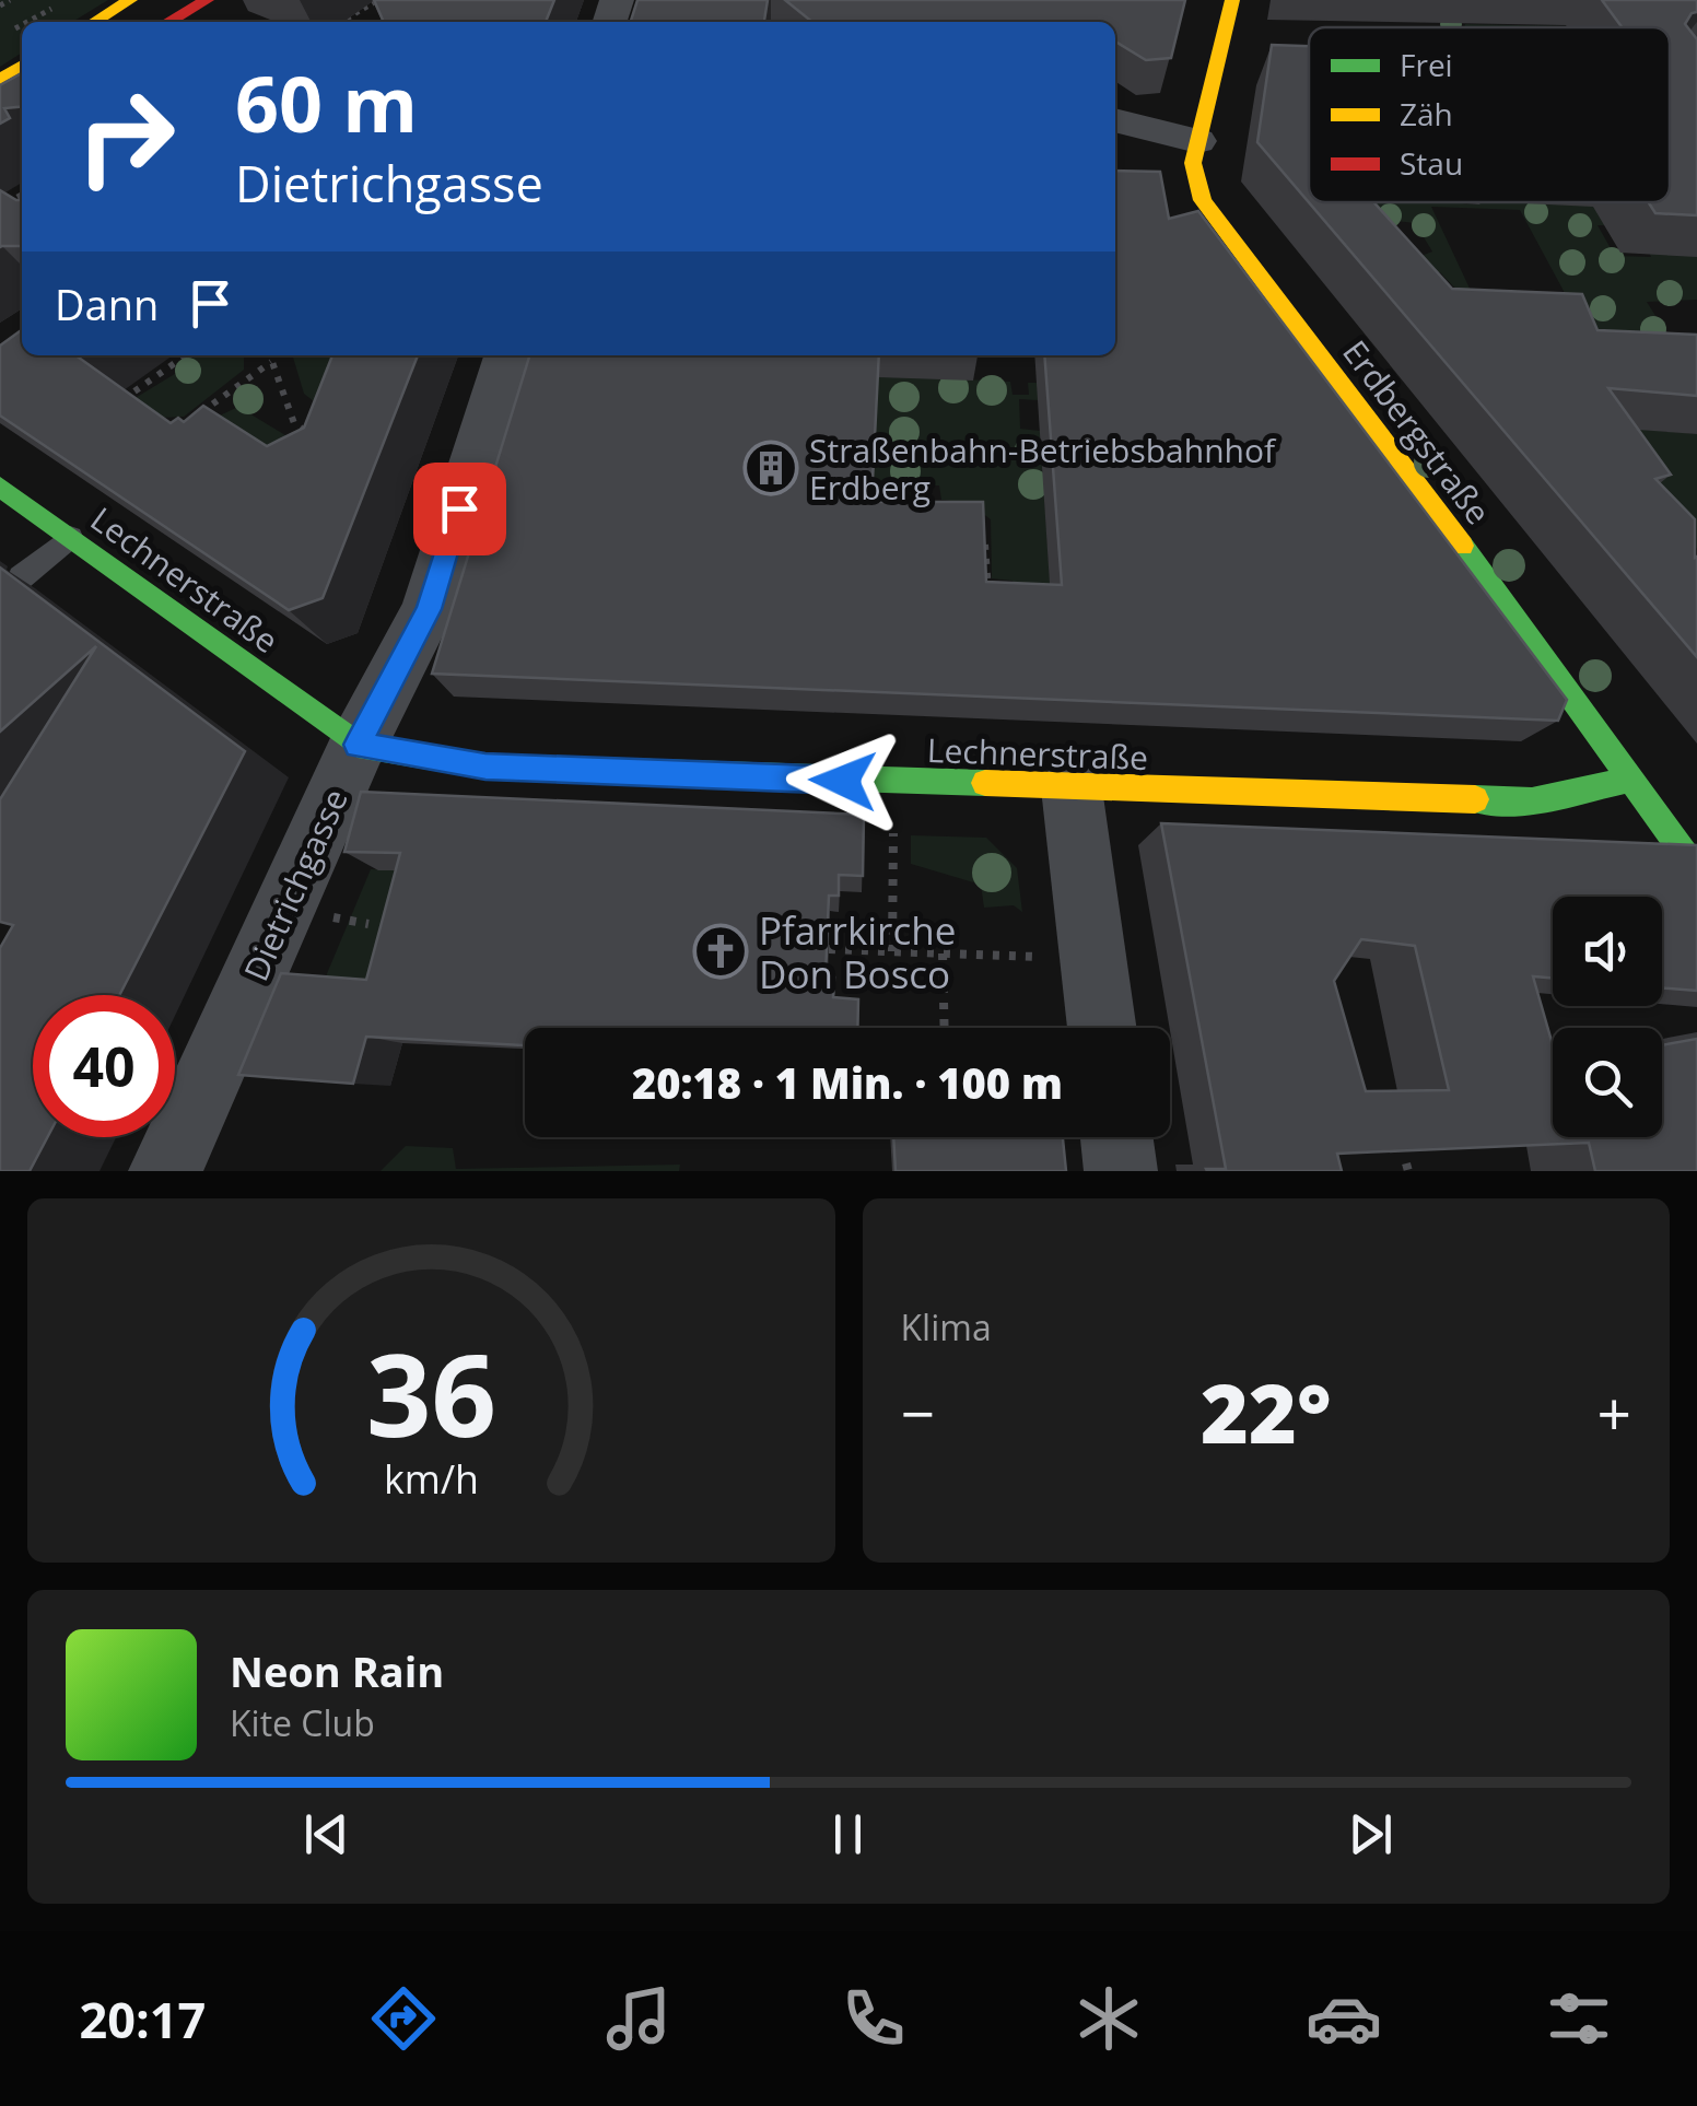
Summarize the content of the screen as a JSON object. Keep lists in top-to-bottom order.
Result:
{
  "streets": {
    "main road": ["Erdbergstraße", "Lechnerstraße"],
    "street": ["Dietrichgasse"]
  },
  "crossings": [
    ["Erdbergstraße", "Lechnerstraße"],
    ["Lechnerstraße", "Dietrichgasse"]
  ],
  "places": {
    "building": ["Straßenbahn-Betriebsbahnhof Erdberg"],
    "church": ["Pfarrkirche Don Bosco"]
  },
  "legend": ["Frei", "Zäh", "Stau"],
  "page": {
    "turn": ["60 m", "Dietrichgasse"],
    "then": "Dann",
    "limit": "40",
    "trip": "20:18 · 1 Min. · 100 m",
    "tile": "Klima",
    "heat": ["−", "22°", "+"],
    "song": ["Neon Rain", "Kite Club"],
    "tabs": "20:17",
    "gauge": ["36", "km/h"]
  }
}
